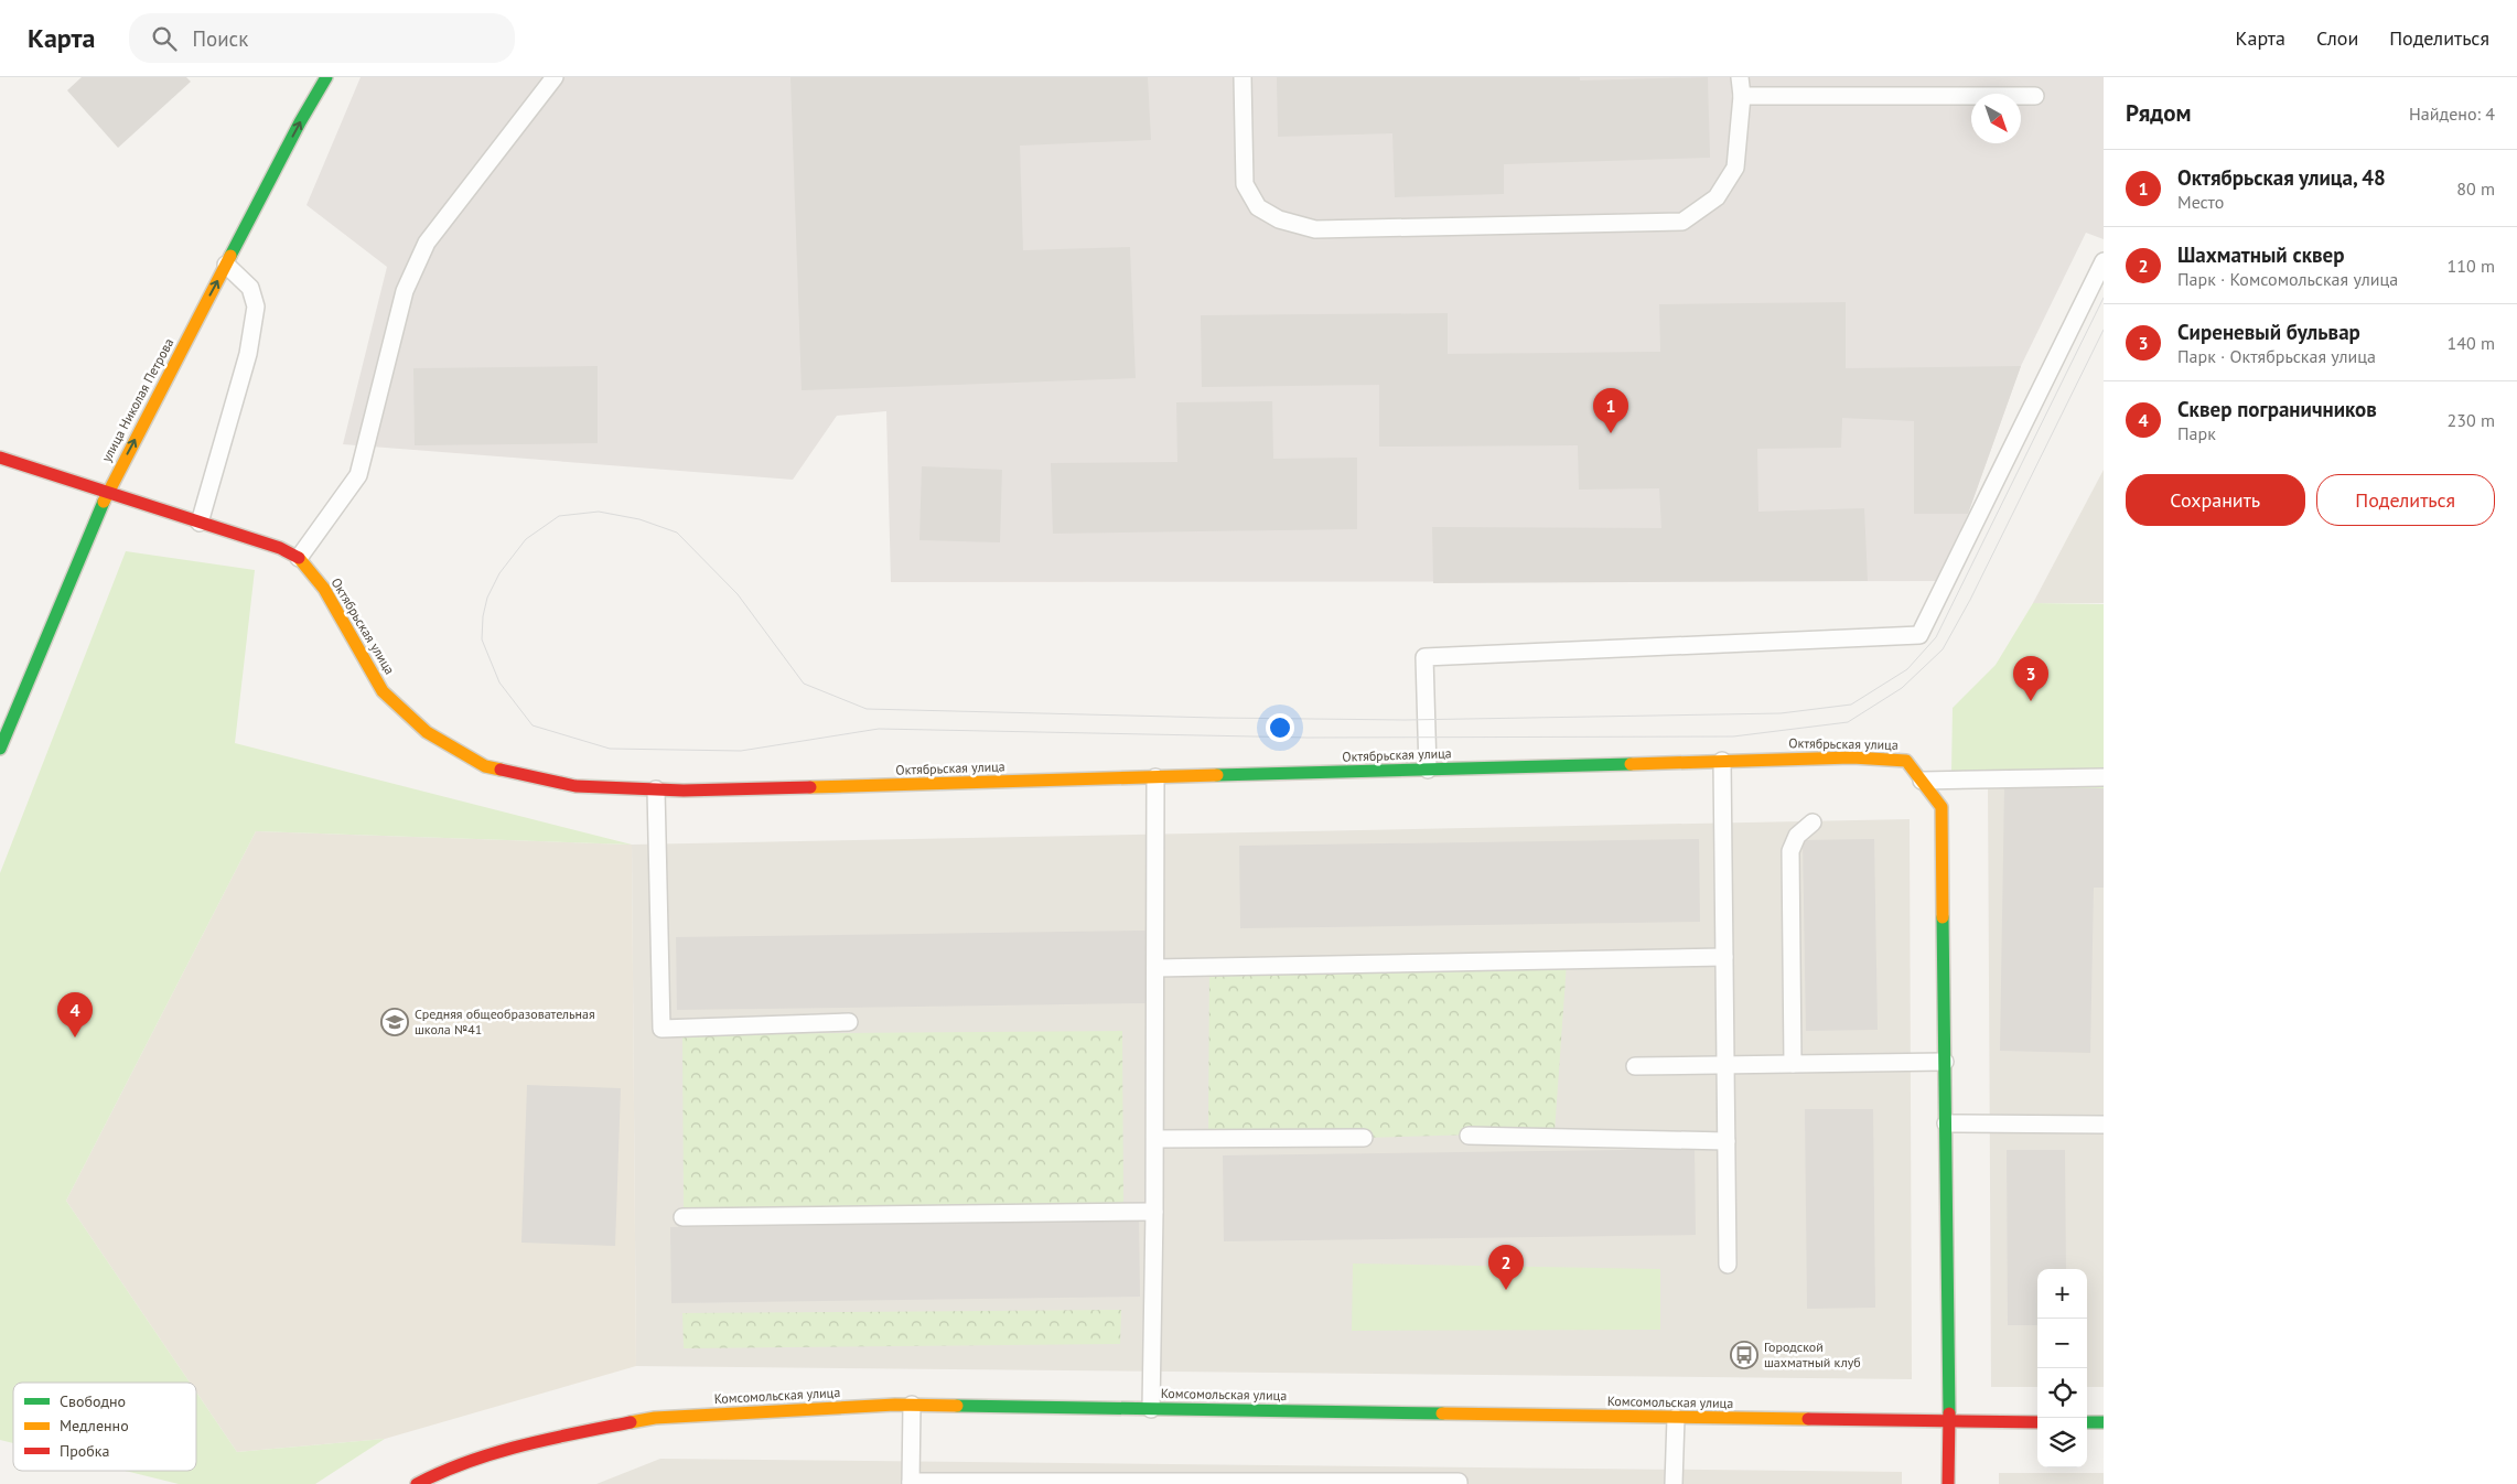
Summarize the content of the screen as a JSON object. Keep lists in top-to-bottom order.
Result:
{
  "streets": {
    "street": ["улица Николая Петрова", "Октябрьская улица", "Комсомольская улица"]
  },
  "crossings": [
    ["улица Николая Петрова", "Октябрьская улица"]
  ],
  "one_way": ["улица Николая Петрова"],
  "places": {
    "school or university": ["Средняя общеобразовательная школа №41"],
    "bus stop": ["Городской шахматный клуб"]
  },
  "legend": ["Свободно", "Медленно", "Пробка"],
  "north": "bottom right",
  "page": {
    "header": "Карта",
    "search": "Поиск",
    "nav": ["Карта", "Слои", "Поделиться"],
    "heading": ["Рядом", "Найдено: 4"],
    "list": [
      {
        "mark": "1",
        "name": "Октябрьская улица, 48",
        "note": "Место",
        "value": "80 m"
      },
      {
        "mark": "2",
        "name": "Шахматный сквер",
        "note": "Парк · Комсомольская улица",
        "value": "110 m"
      },
      {
        "mark": "3",
        "name": "Сиреневый бульвар",
        "note": "Парк · Октябрьская улица",
        "value": "140 m"
      },
      {
        "mark": "4",
        "name": "Сквер пограничников",
        "note": "Парк",
        "value": "230 m"
      }
    ],
    "pins": [
      "1",
      "3",
      "4",
      "2"
    ],
    "buttons": ["Сохранить", "Поделиться"],
    "map_buttons": ["+", "−"]
  }
}
